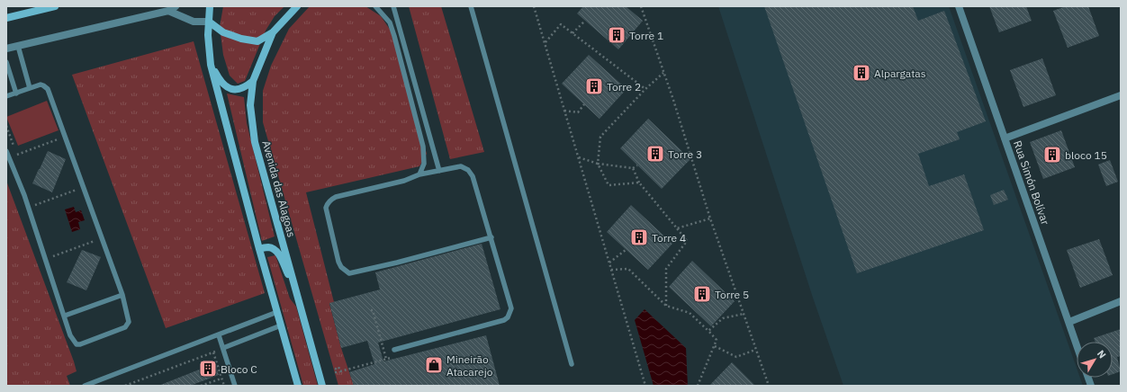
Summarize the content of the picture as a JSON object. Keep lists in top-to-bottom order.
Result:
{
  "streets": {
    "main road": ["Avenida das Alagoas"],
    "street": ["Rua Simón Bolívar"]
  },
  "places": {
    "building": [
      "Torre 1",
      "Alpargatas",
      "Torre 2",
      "Torre 3",
      "bloco 15",
      "Torre 4",
      "Torre 5",
      "Bloco C"
    ],
    "shop": ["Mineirão Atacarejo"]
  },
  "north": "top right"
}
